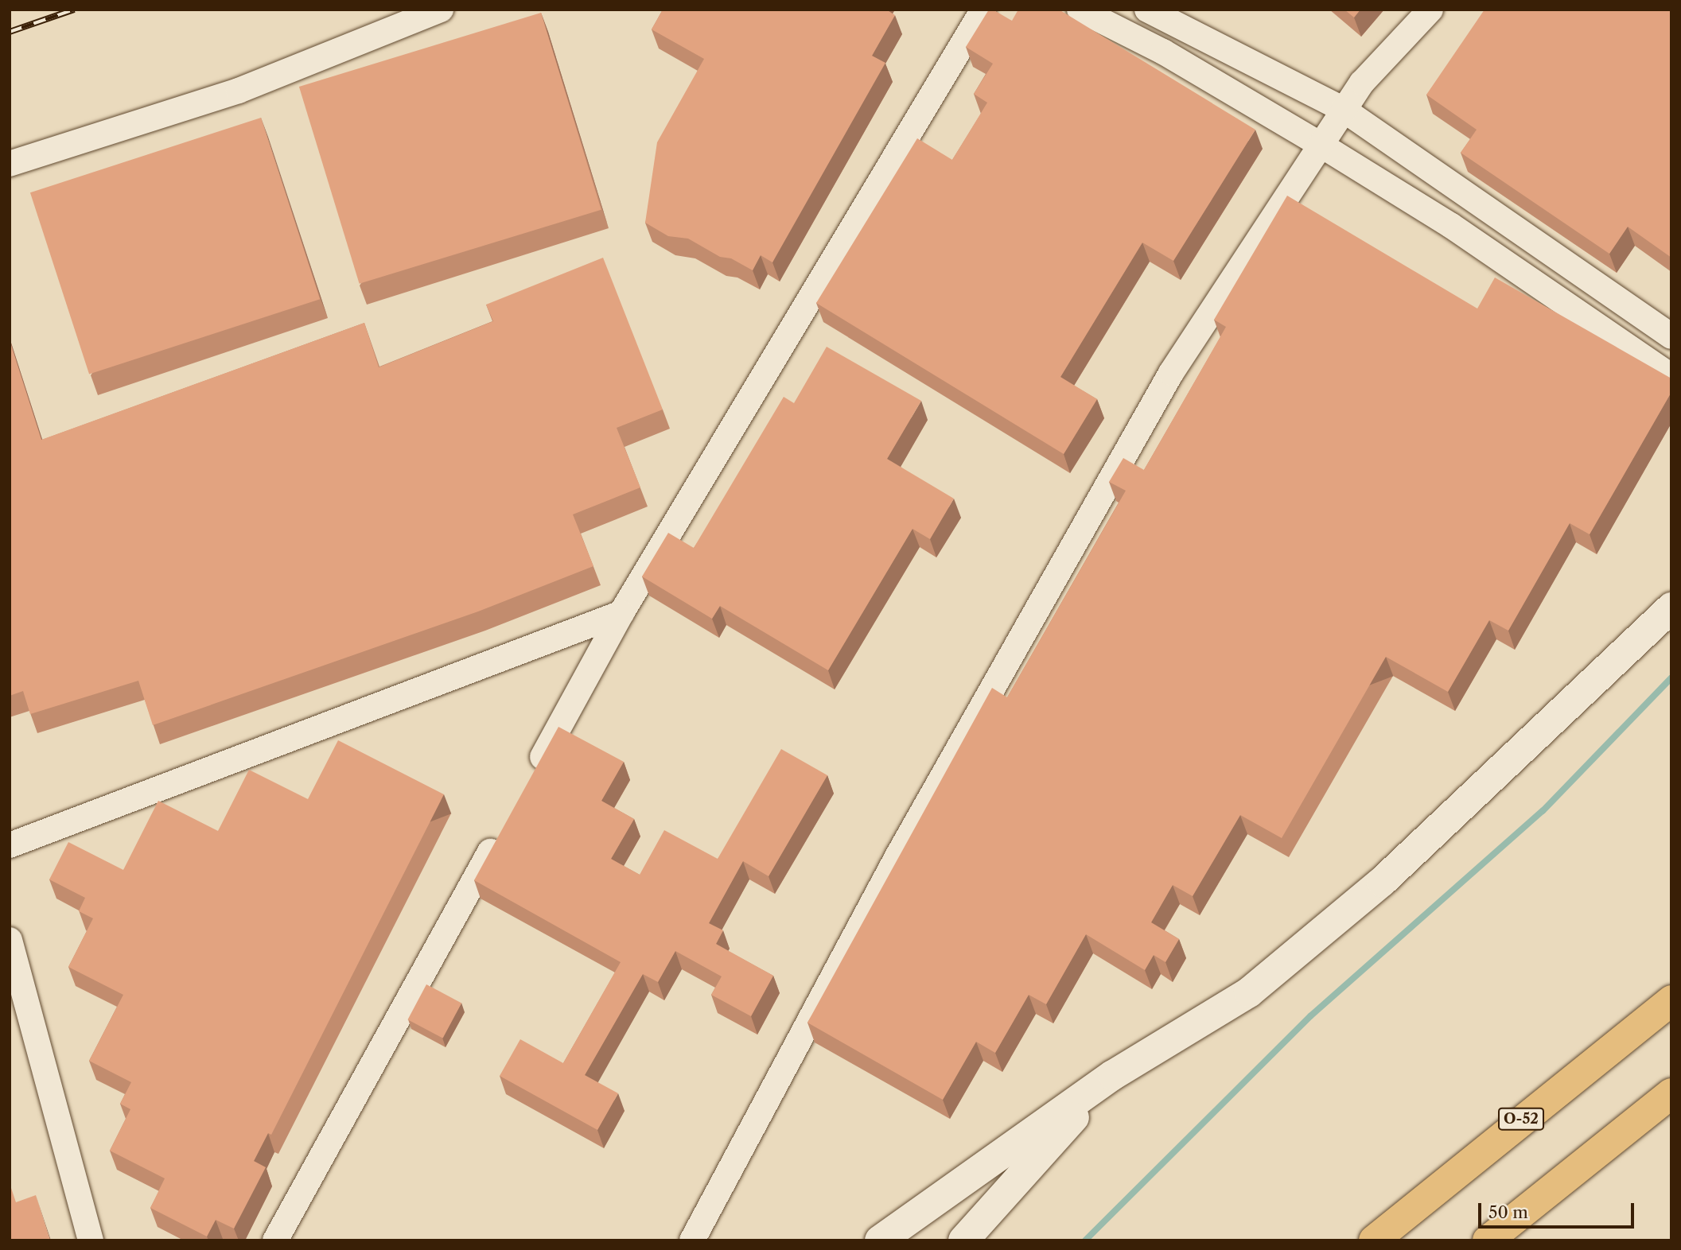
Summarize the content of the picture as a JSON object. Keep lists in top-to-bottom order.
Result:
{
  "streets": {
    "highway": ["O-52"]
  },
  "scale_bar": "50 m"
}
